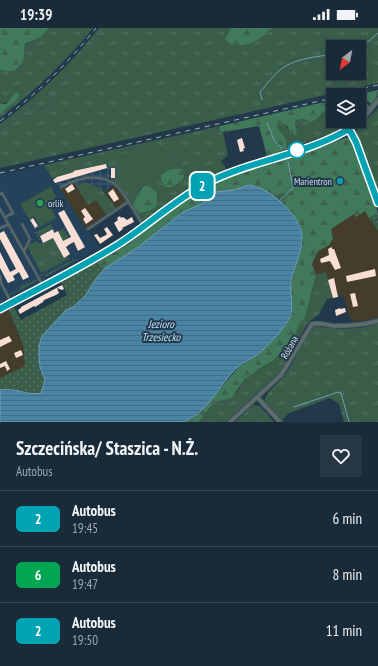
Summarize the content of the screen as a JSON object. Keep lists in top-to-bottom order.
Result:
{
  "streets": {
    "street": ["Różana"]
  },
  "water": ["Jezioro Trzesiecko"],
  "places": ["Marientron", "orlik"],
  "lines": ["bus line 2"],
  "north": "bottom left",
  "page": {
    "status": "19:39",
    "on_map": "2",
    "heading": ["Szczecińska/ Staszica - N.Ż.", "Autobus"],
    "list": [
      {
        "mark": "2",
        "name": "Autobus",
        "note": "19:45",
        "value": "6 min"
      },
      {
        "mark": "6",
        "name": "Autobus",
        "note": "19:47",
        "value": "8 min"
      },
      {
        "mark": "2",
        "name": "Autobus",
        "note": "19:50",
        "value": "11 min"
      }
    ]
  }
}
